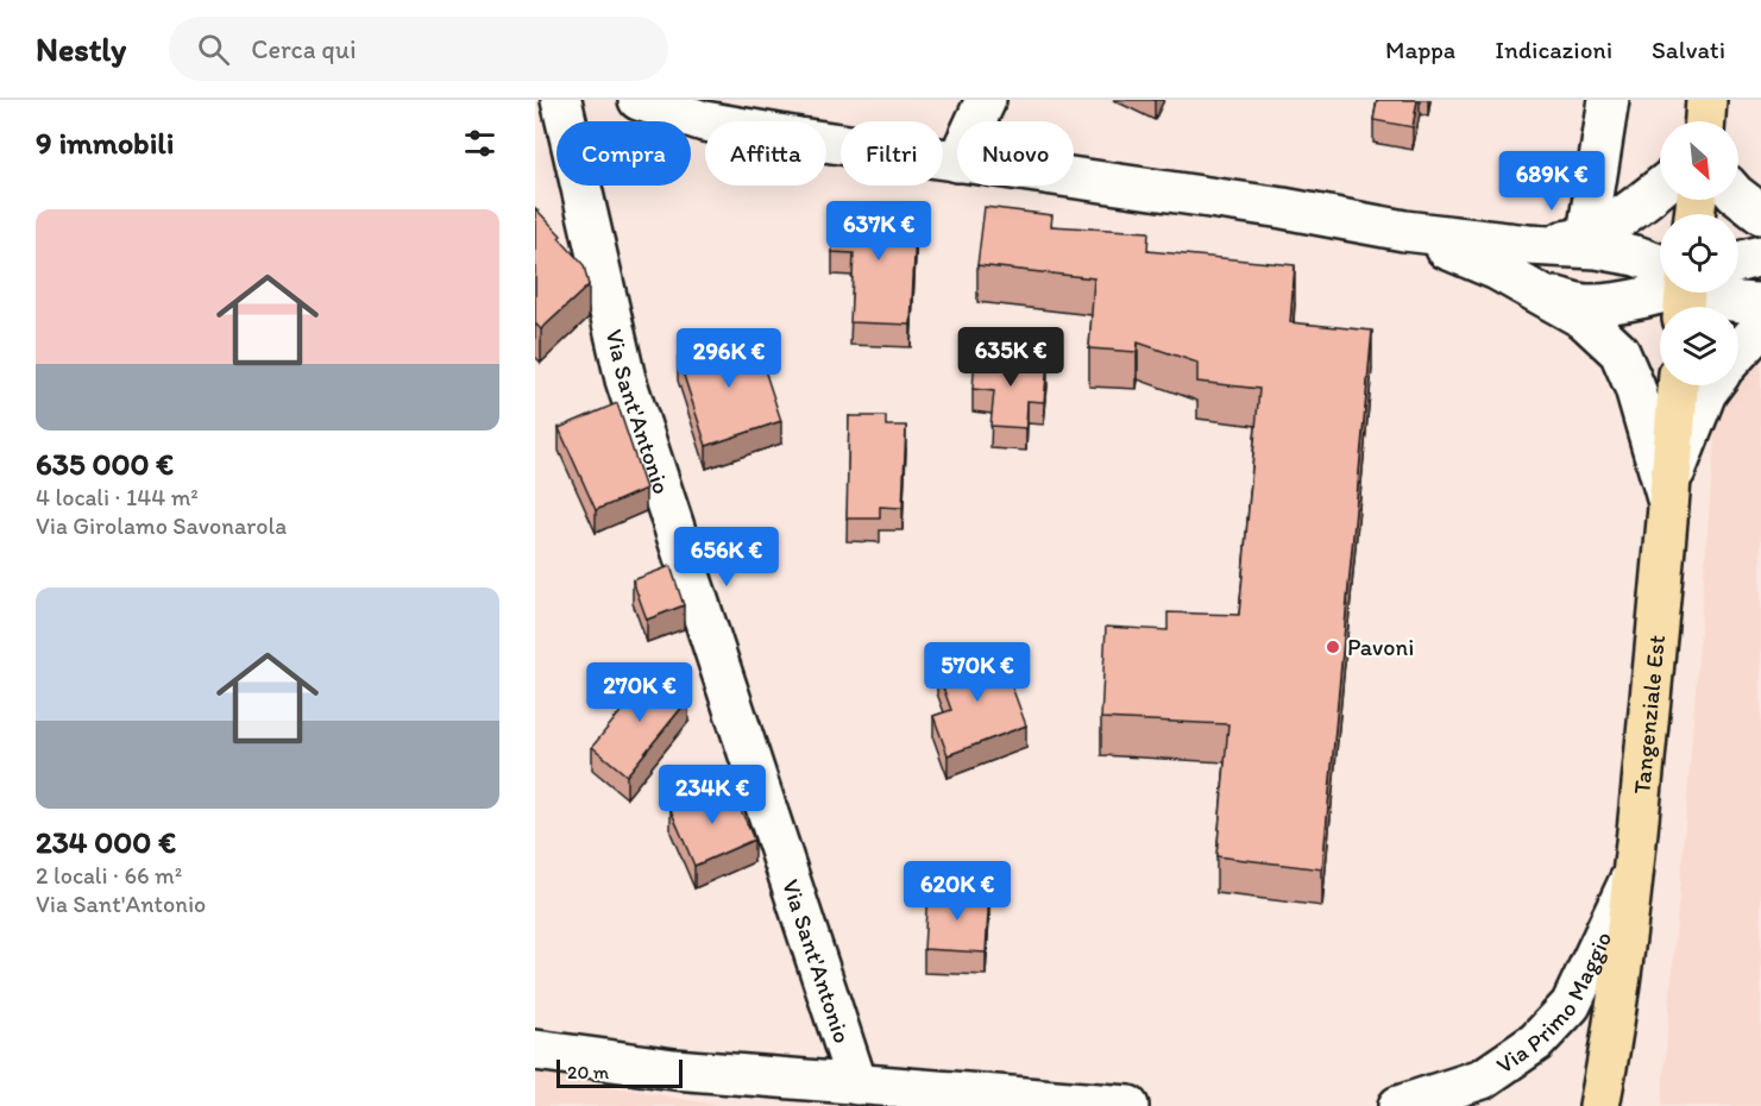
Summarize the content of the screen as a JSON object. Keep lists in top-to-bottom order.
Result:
{
  "streets": {
    "main road": ["Tangenziale Est"],
    "street": ["Via Sant'Antonio", "Via Primo Maggio"]
  },
  "crossings": [
    ["Tangenziale Est", "Via Primo Maggio"]
  ],
  "places": ["Pavoni"],
  "scale_bar": "20 m",
  "north": "bottom right",
  "page": {
    "header": "Nestly",
    "search": "Cerca qui",
    "nav": ["Mappa", "Indicazioni", "Salvati"],
    "heading": "9 immobili",
    "chip": [
      "Compra",
      "Affitta",
      "Filtri",
      "Nuovo"
    ],
    "price": [
      "689K €",
      "637K €",
      "635K €",
      "296K €",
      "656K €",
      "570K €",
      "270K €",
      "234K €",
      "620K €"
    ],
    "list": [
      {
        "name": "635 000 €",
        "note": "4 locali · 144 m² · Via Girolamo Savonarola"
      },
      {
        "name": "234 000 €",
        "note": "2 locali · 66 m² · Via Sant'Antonio"
      }
    ],
    "scale": "20 m"
  }
}
